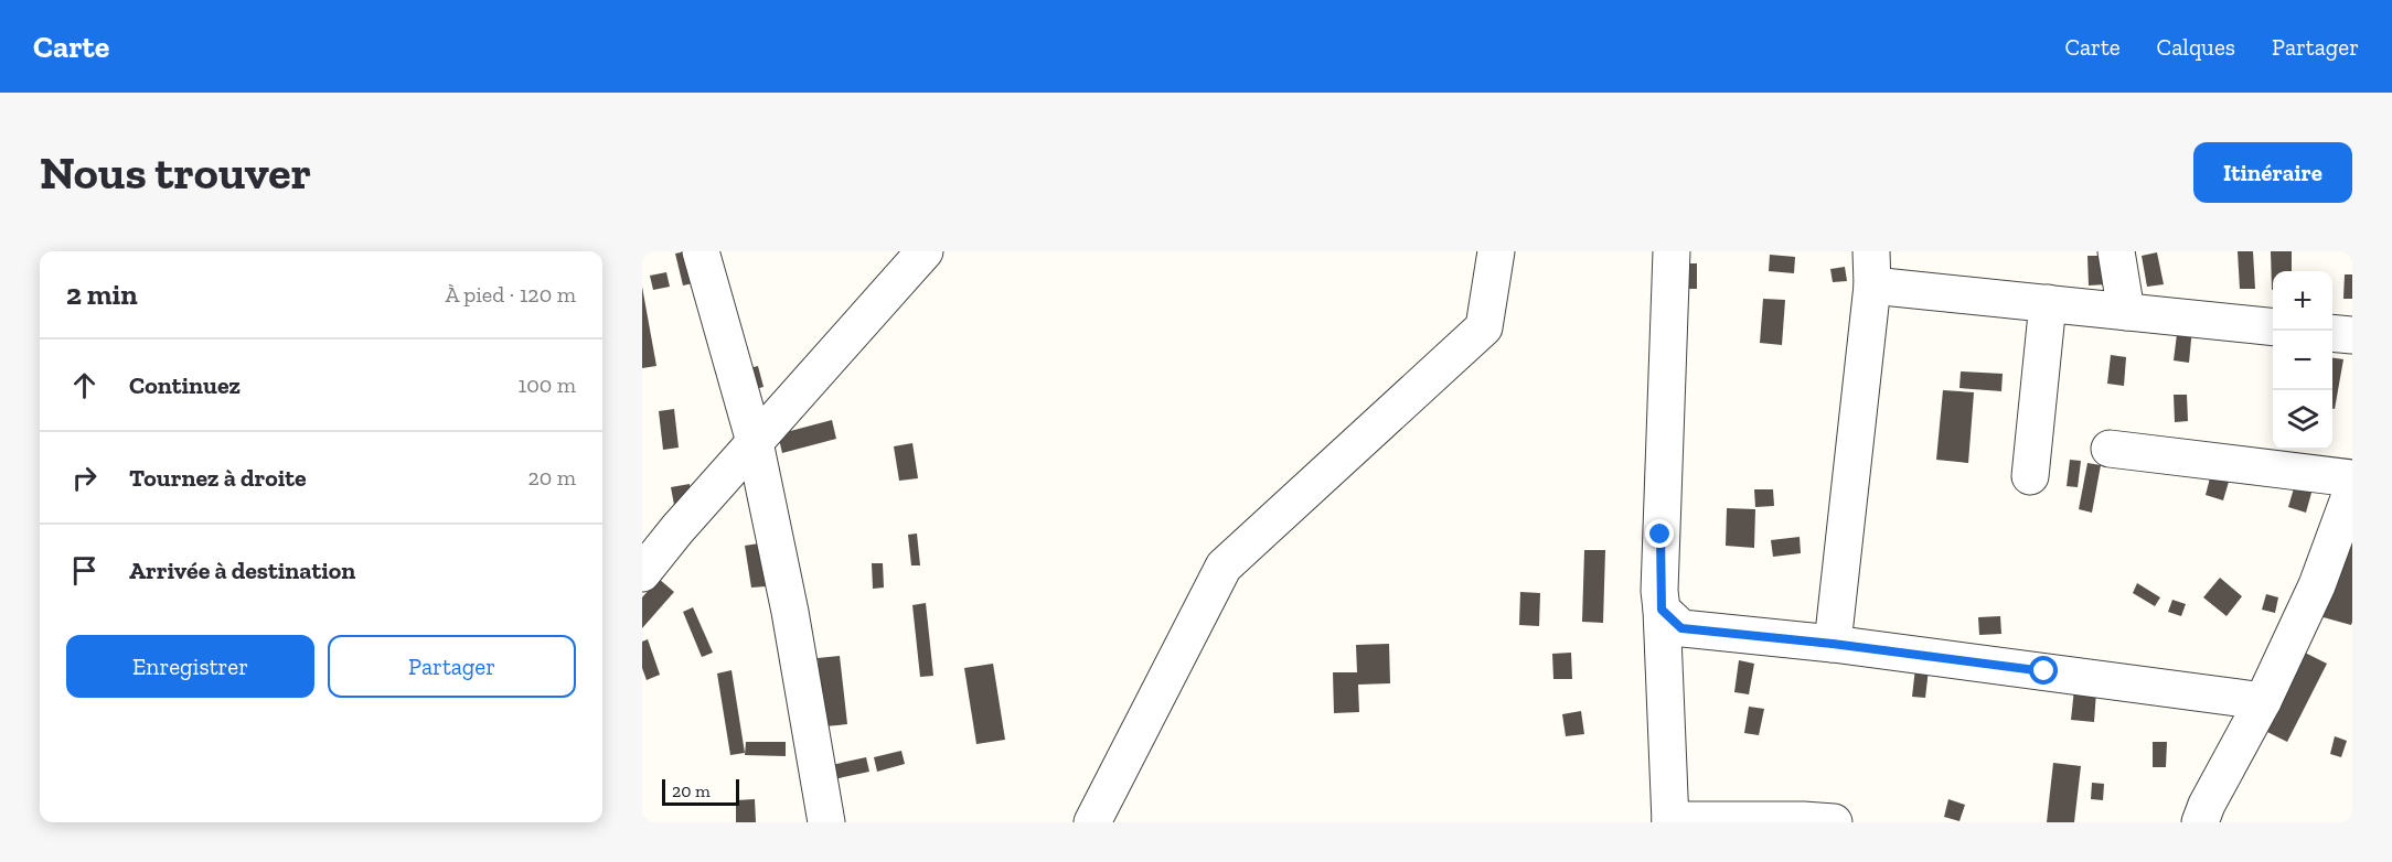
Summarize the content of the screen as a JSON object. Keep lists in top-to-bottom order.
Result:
{
  "scale_bar": "20 m",
  "page": {
    "header": "Carte",
    "nav": ["Carte", "Calques", "Partager"],
    "buttons": [
      "Itinéraire",
      ["Enregistrer", "Partager"]
    ],
    "title": "Nous trouver",
    "heading": ["2 min", "À pied · 120 m"],
    "map_buttons": ["+", "−"],
    "list": [
      ["Continuez", "100 m"],
      ["Tournez à droite", "20 m"],
      "Arrivée à destination"
    ],
    "scale": "20 m"
  }
}
